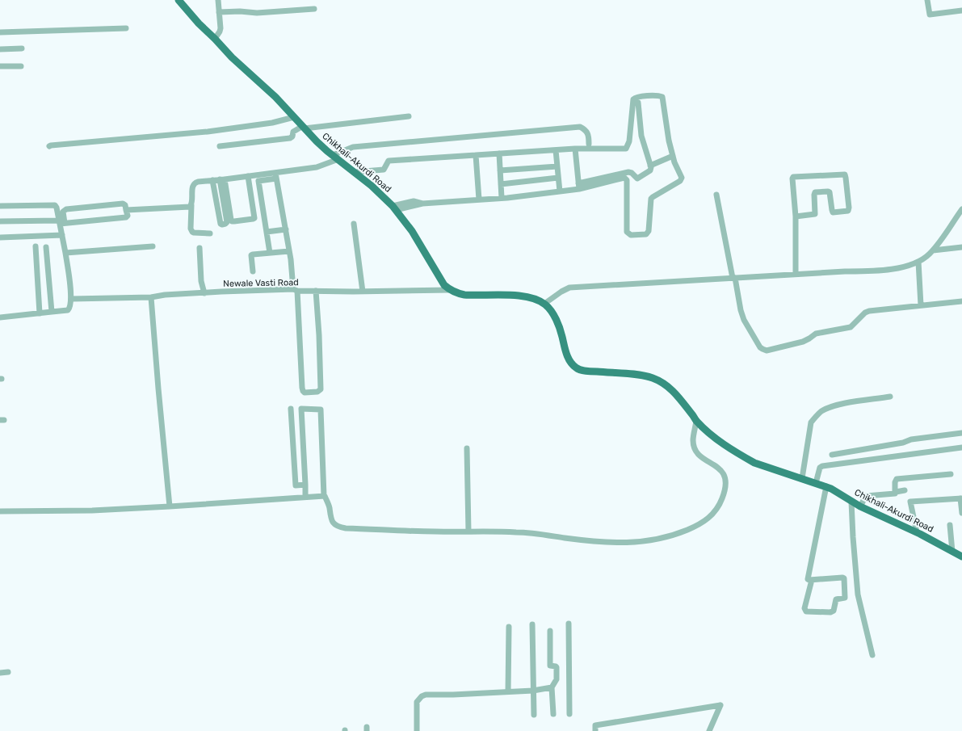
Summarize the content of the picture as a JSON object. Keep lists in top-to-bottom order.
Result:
{
  "streets": {
    "main road": ["Chikhali-Akurdi Road"],
    "street": ["Newale Vasti Road"]
  },
  "crossings": [
    ["Chikhali-Akurdi Road", "Newale Vasti Road"]
  ]
}
